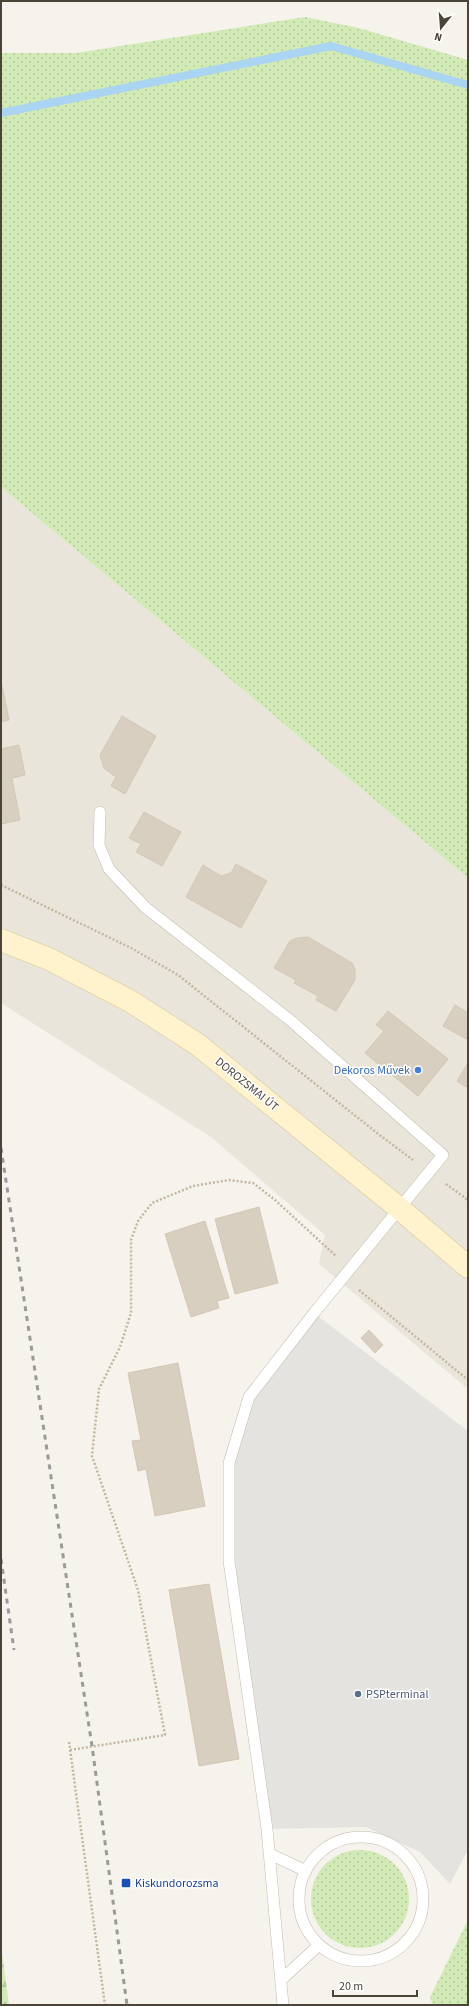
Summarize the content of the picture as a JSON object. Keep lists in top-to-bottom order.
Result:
{
  "streets": {
    "main road": ["DOROZSMAI ÚT"]
  },
  "places": {
    "other": ["Dekoros Művek", "PSPterminal"],
    "transit": ["Kiskundorozsma"]
  },
  "scale_bar": "20 m",
  "north": "bottom"
}
